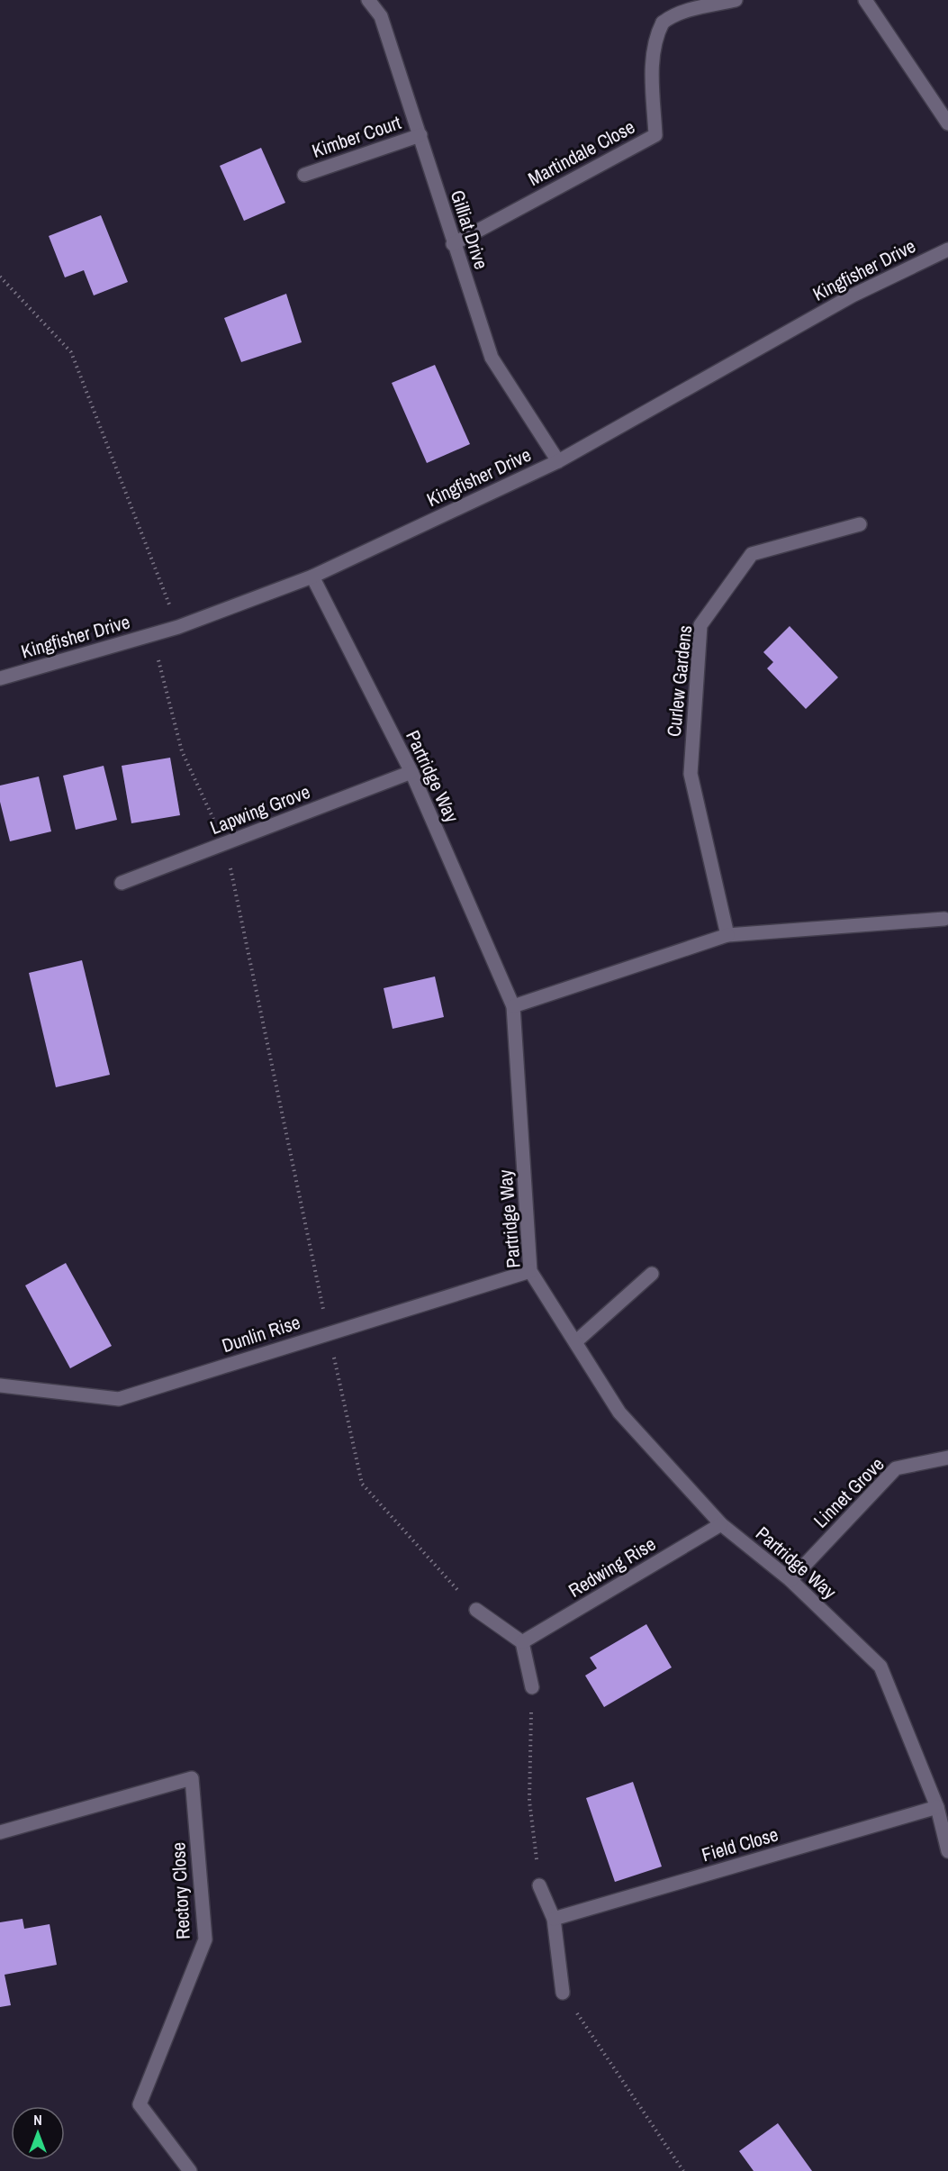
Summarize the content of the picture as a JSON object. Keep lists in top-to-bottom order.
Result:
{
  "streets": {
    "street": [
      "Kimber Court",
      "Martindale Close",
      "Gilliat Drive",
      "Kingfisher Drive",
      "Curlew Gardens",
      "Partridge Way",
      "Lapwing Grove",
      "Dunlin Rise",
      "Linnet Grove",
      "Redwing Rise",
      "Field Close",
      "Rectory Close"
    ]
  },
  "crossings": [
    ["Kimber Court", "Gilliat Drive"],
    ["Martindale Close", "Gilliat Drive"],
    ["Gilliat Drive", "Kingfisher Drive"],
    ["Kingfisher Drive", "Partridge Way"],
    ["Partridge Way", "Lapwing Grove"],
    ["Partridge Way", "Dunlin Rise"],
    ["Partridge Way", "Linnet Grove"],
    ["Partridge Way", "Redwing Rise"],
    ["Partridge Way", "Field Close"]
  ],
  "north": "top"
}
